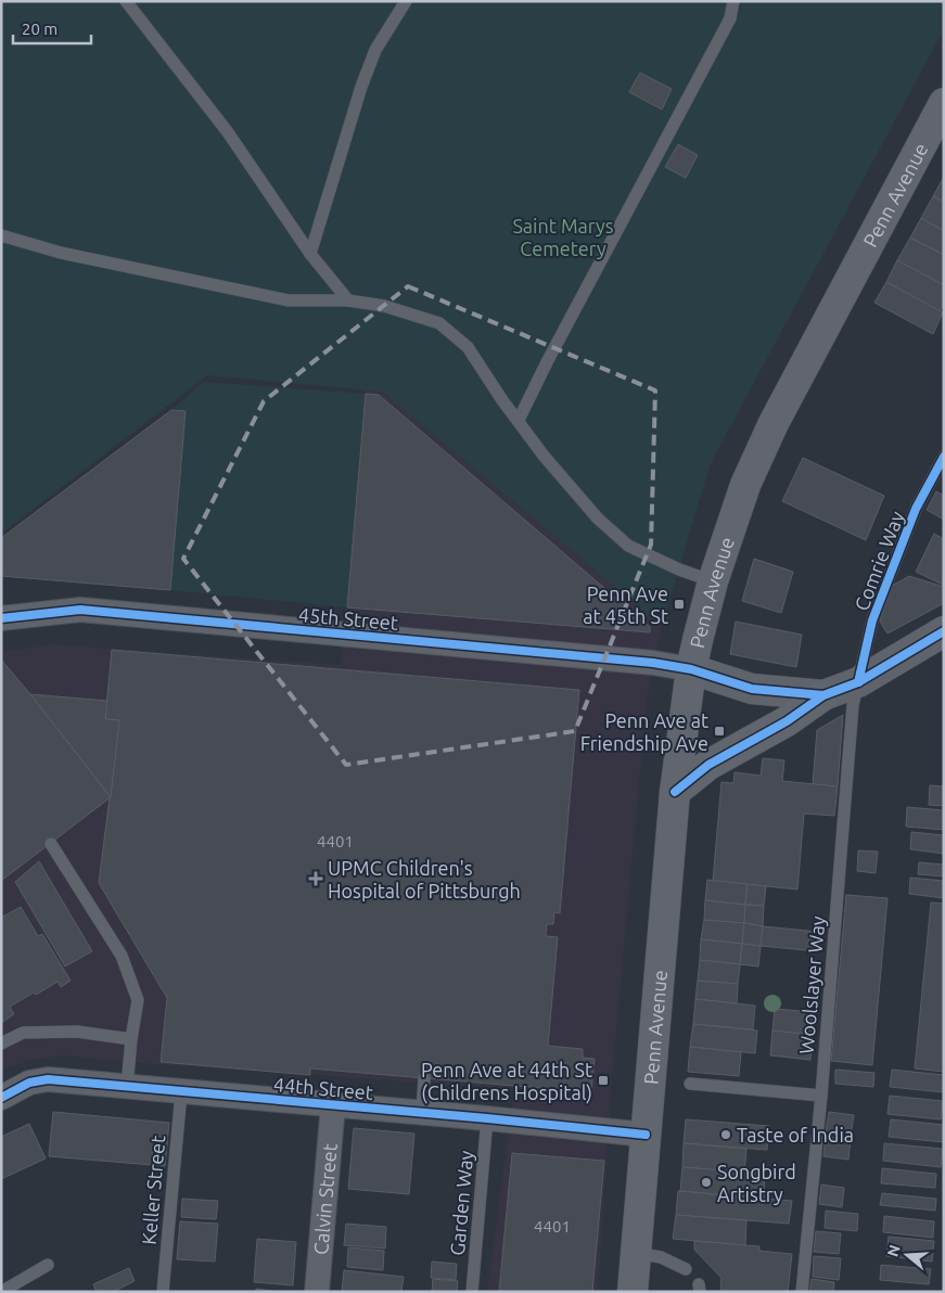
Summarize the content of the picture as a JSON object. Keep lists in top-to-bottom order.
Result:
{
  "streets": {
    "main road": ["Penn Avenue"],
    "street": ["45th Street", "44th Street", "Calvin Street"],
    "lane": [
      "Comrie Way",
      "Woolslayer Way",
      "Keller Street",
      "Garden Way"
    ]
  },
  "crossings": [
    ["Penn Avenue", "45th Street"],
    ["Penn Avenue", "44th Street"],
    ["Comrie Way", "Woolslayer Way"],
    ["44th Street", "Keller Street"],
    ["44th Street", "Calvin Street"],
    ["44th Street", "Garden Way"]
  ],
  "parks": ["Saint Marys Cemetery"],
  "places": {
    "transit": ["Penn Ave at 45th St", "Penn Ave at Friendship Ave", "Penn Ave at 44th St (Childrens Hospital)"],
    "health": ["UPMC Children's Hospital of Pittsburgh"],
    "other": ["Taste of India", "Songbird Artistry"]
  },
  "house_numbers": ["4401", "4401"],
  "scale_bar": "20 m",
  "north": "left"
}
